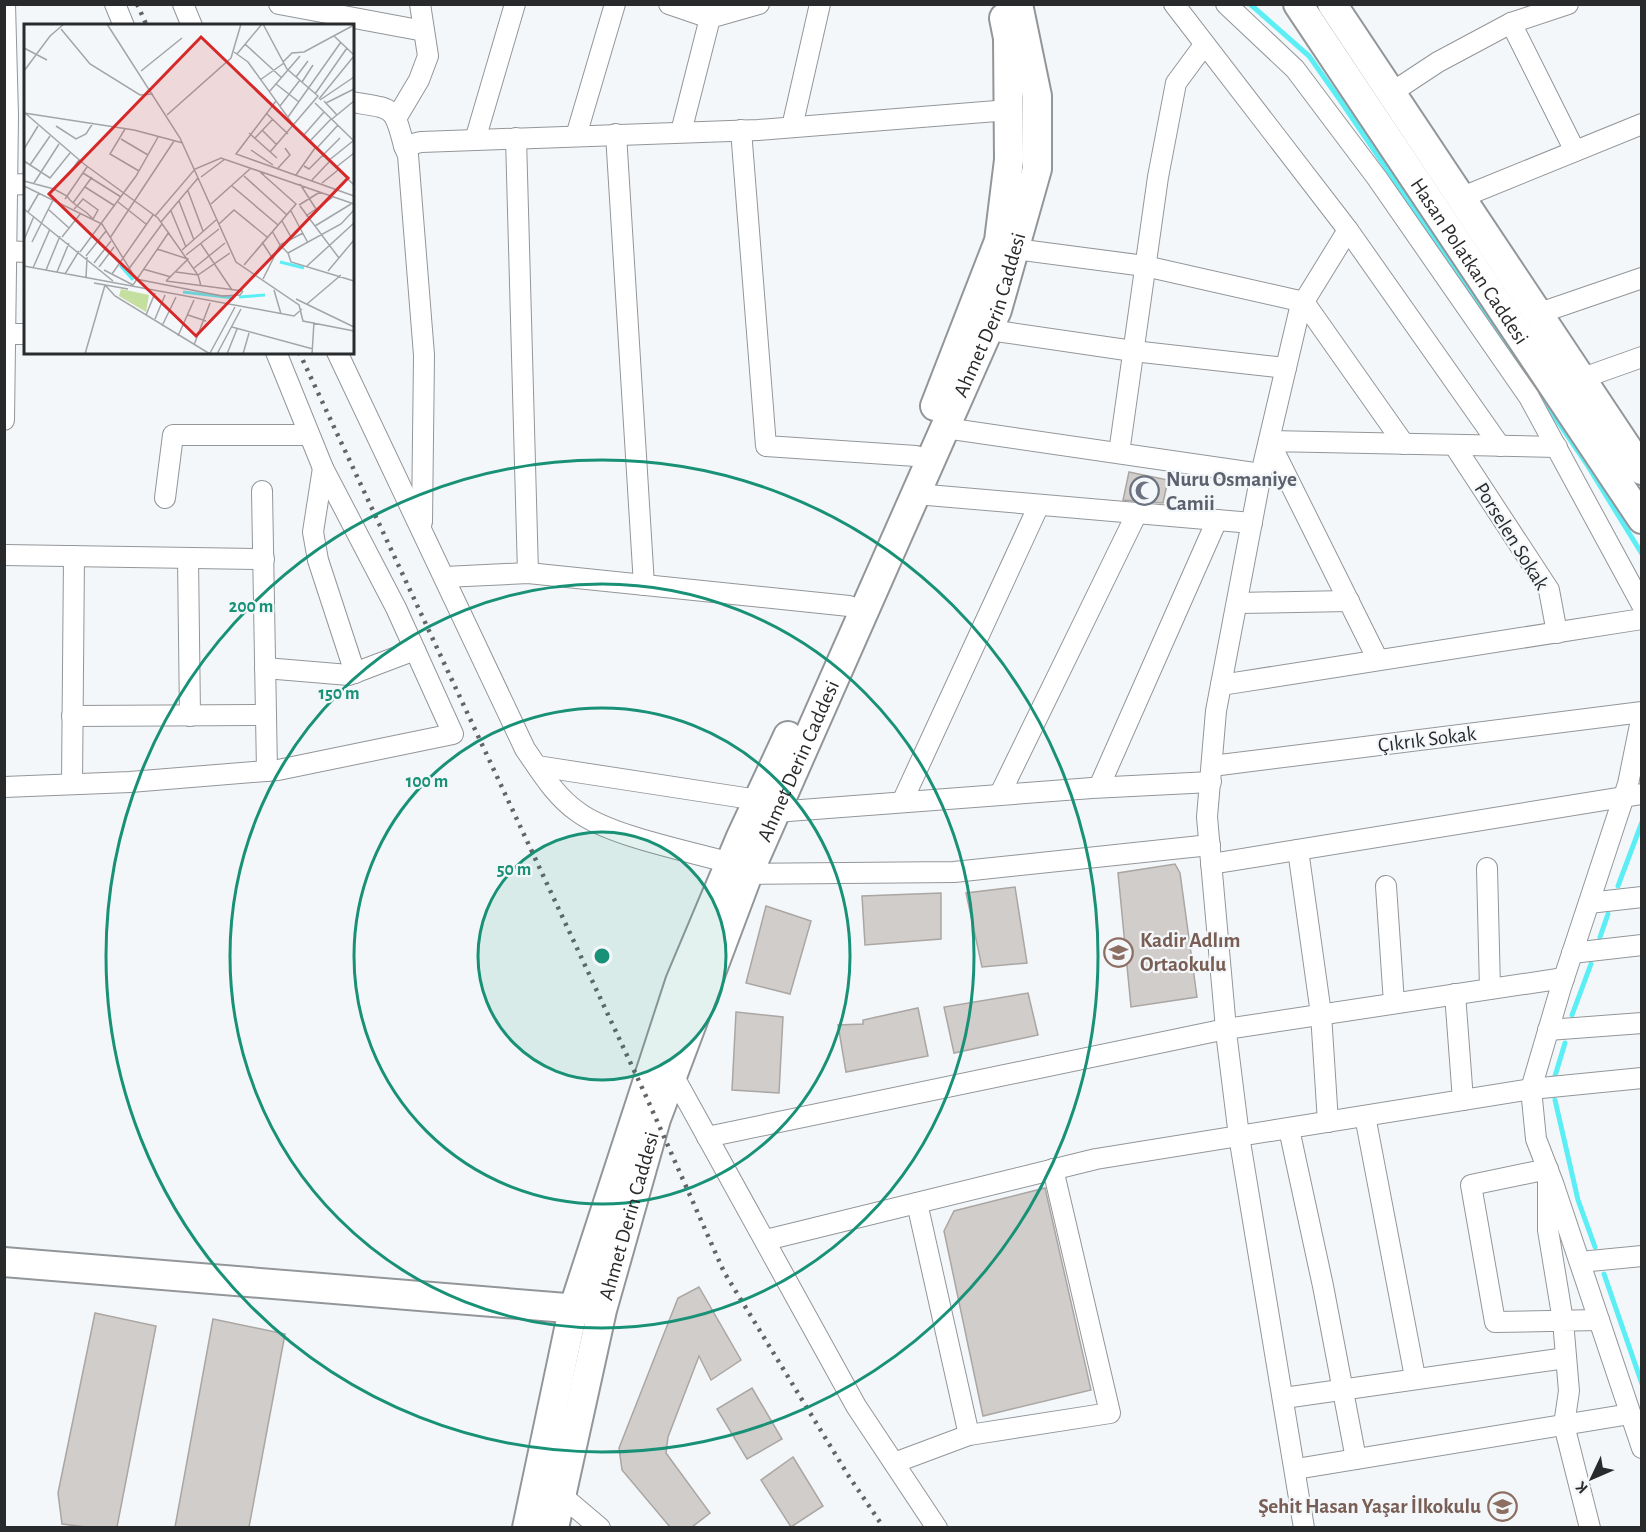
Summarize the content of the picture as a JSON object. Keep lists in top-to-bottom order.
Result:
{
  "streets": {
    "main road": ["Hasan Polatkan Caddesi", "Ahmet Derin Caddesi"],
    "street": ["Porselen Sokak", "Çıkrık Sokak"]
  },
  "crossings": [
    ["Ahmet Derin Caddesi", "Çıkrık Sokak"]
  ],
  "places": {
    "mosque": ["Nuru Osmaniye Camii"],
    "school or university": ["Kadir Adlım Ortaokulu", "Şehit Hasan Yaşar İlkokulu"]
  },
  "north": "bottom left",
  "rings": [
    "200 m",
    "150 m",
    "100 m",
    "50 m"
  ]
}
